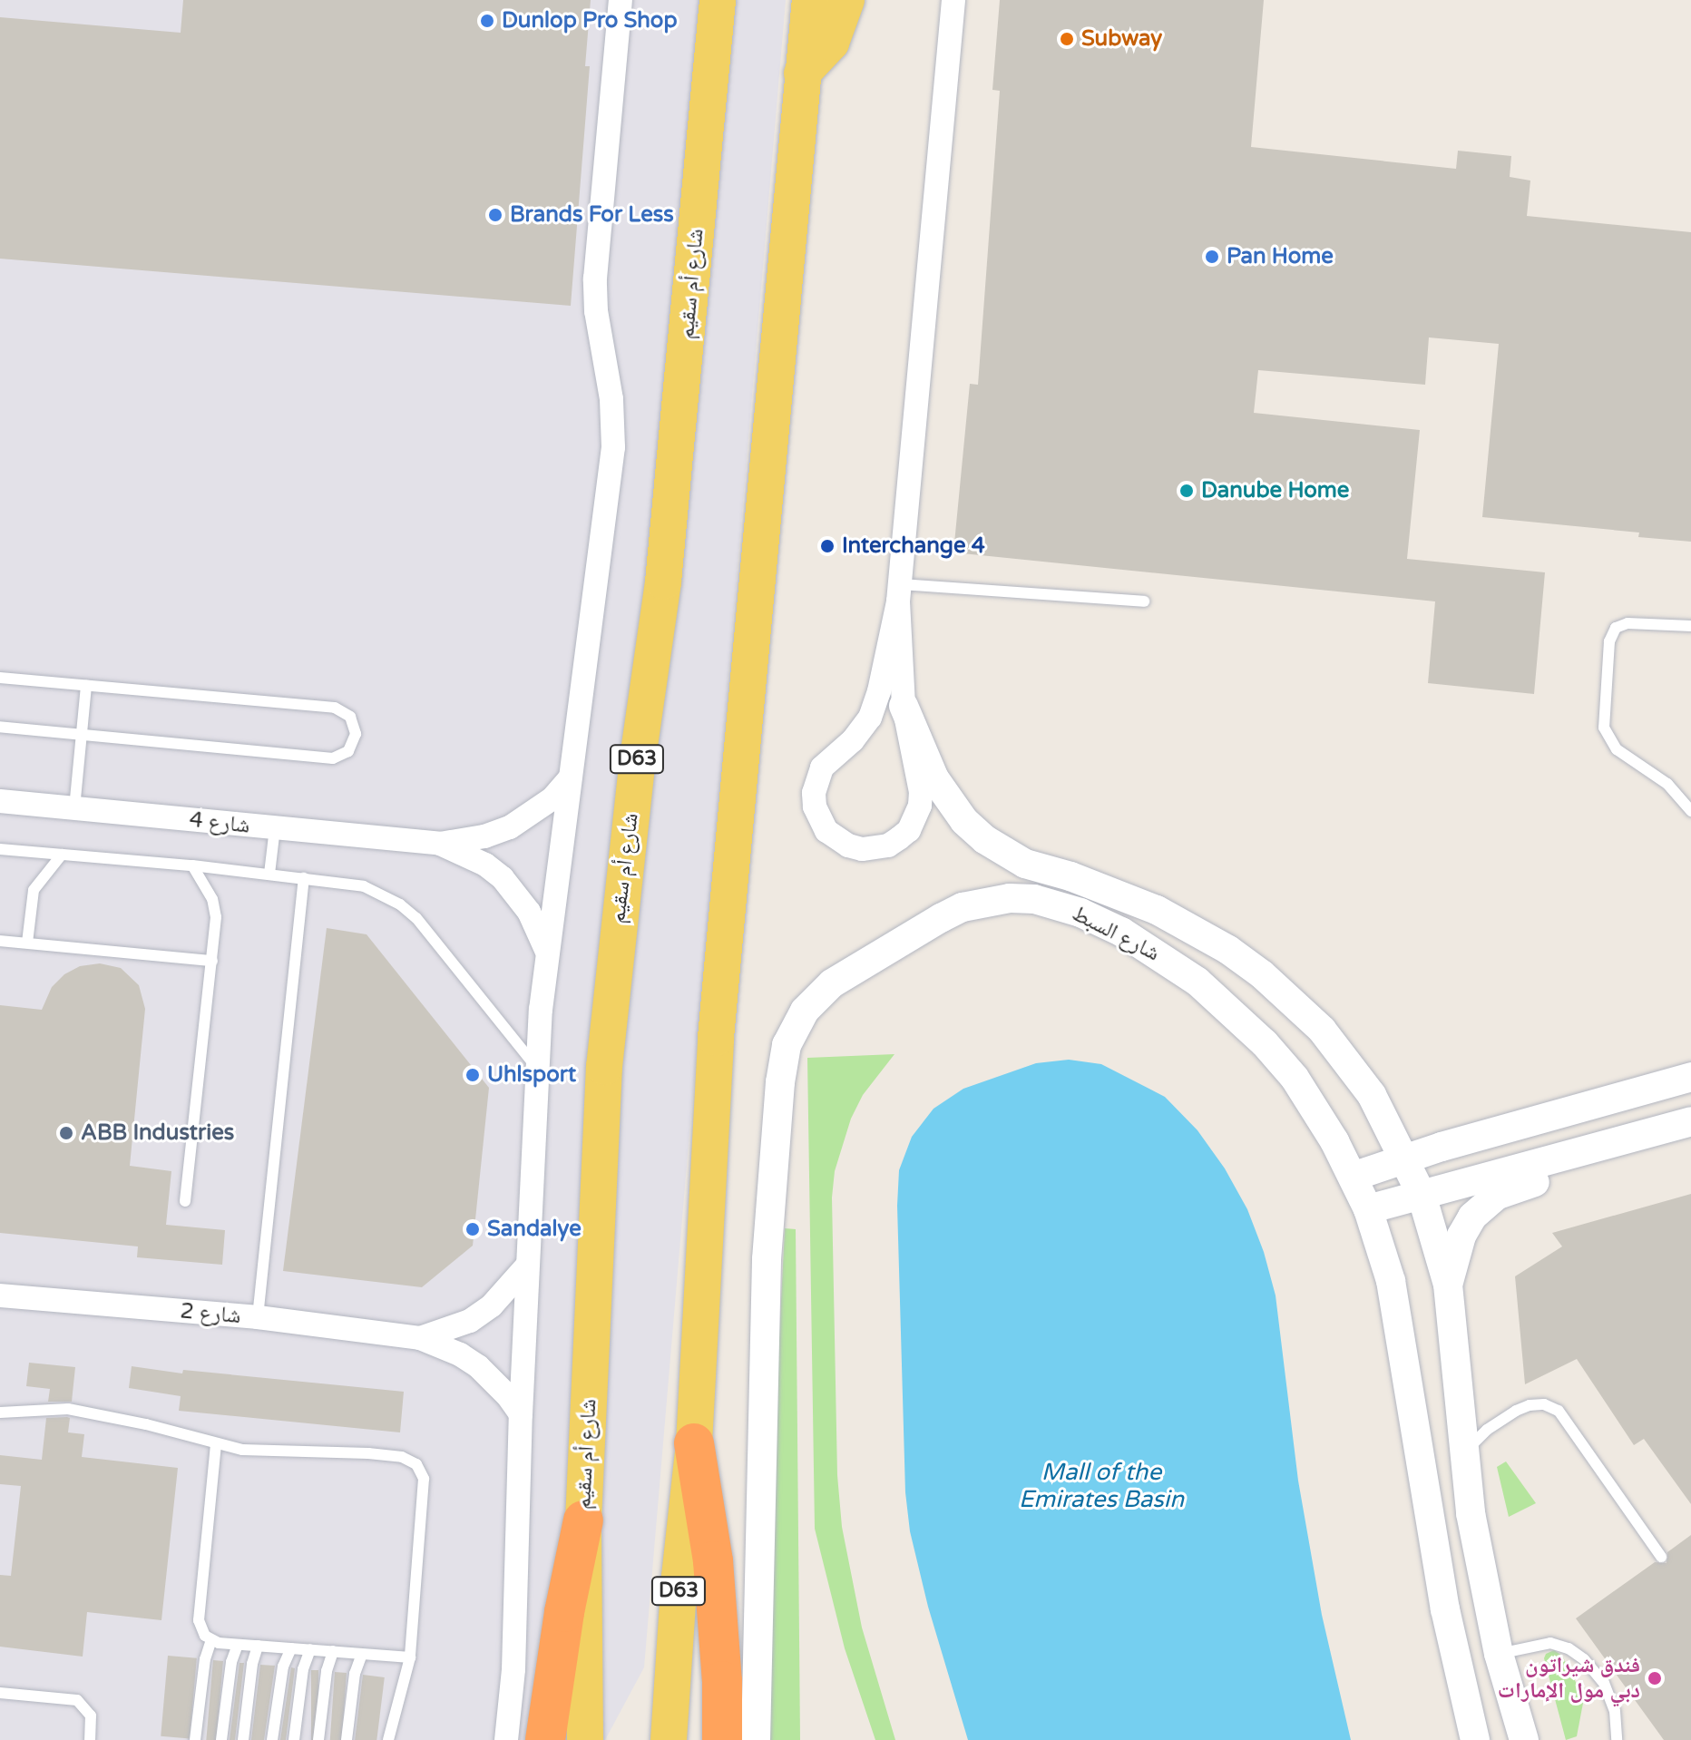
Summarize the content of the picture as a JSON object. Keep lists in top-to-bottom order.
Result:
{
  "streets": {
    "main road": ["شارع أم سقيم", "D63"],
    "street": ["شارع 4", "شارع السبط", "شارع 2"]
  },
  "water": ["Mall of the Emirates Basin"],
  "places": [
    "Dunlop Pro Shop",
    "Subway",
    "Brands For Less",
    "Pan Home",
    "Danube Home",
    "Interchange 4",
    "Uhlsport",
    "ABB Industries",
    "Sandalye",
    "فندق شيراتون دبي مول الإمارات"
  ]
}
